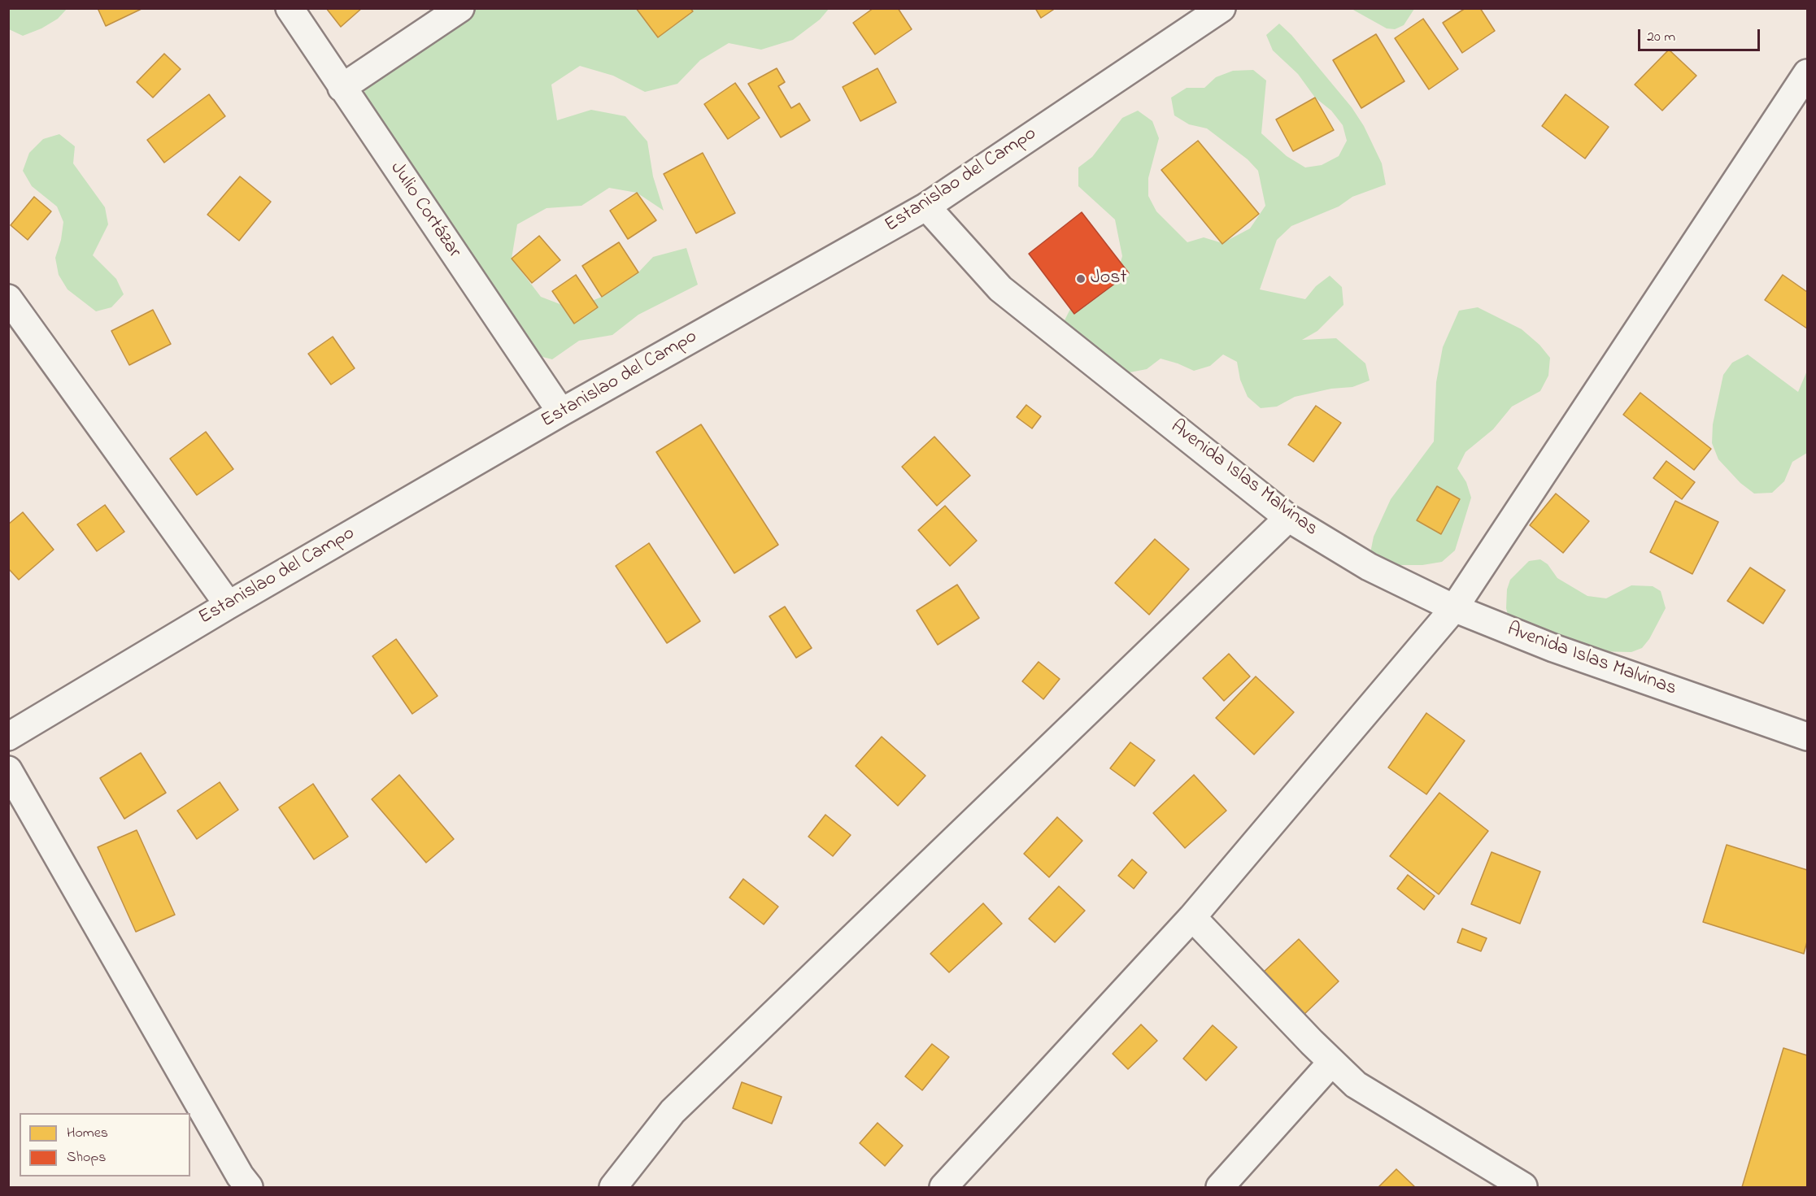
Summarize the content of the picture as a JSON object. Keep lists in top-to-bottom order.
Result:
{
  "streets": {
    "street": ["Estanislao del Campo", "Julio Cortázar", "Avenida Islas Malvinas"]
  },
  "crossings": [
    ["Estanislao del Campo", "Julio Cortázar"],
    ["Estanislao del Campo", "Avenida Islas Malvinas"]
  ],
  "places": ["Jost"],
  "legend": ["Homes", "Shops"],
  "scale_bar": "20 m"
}
